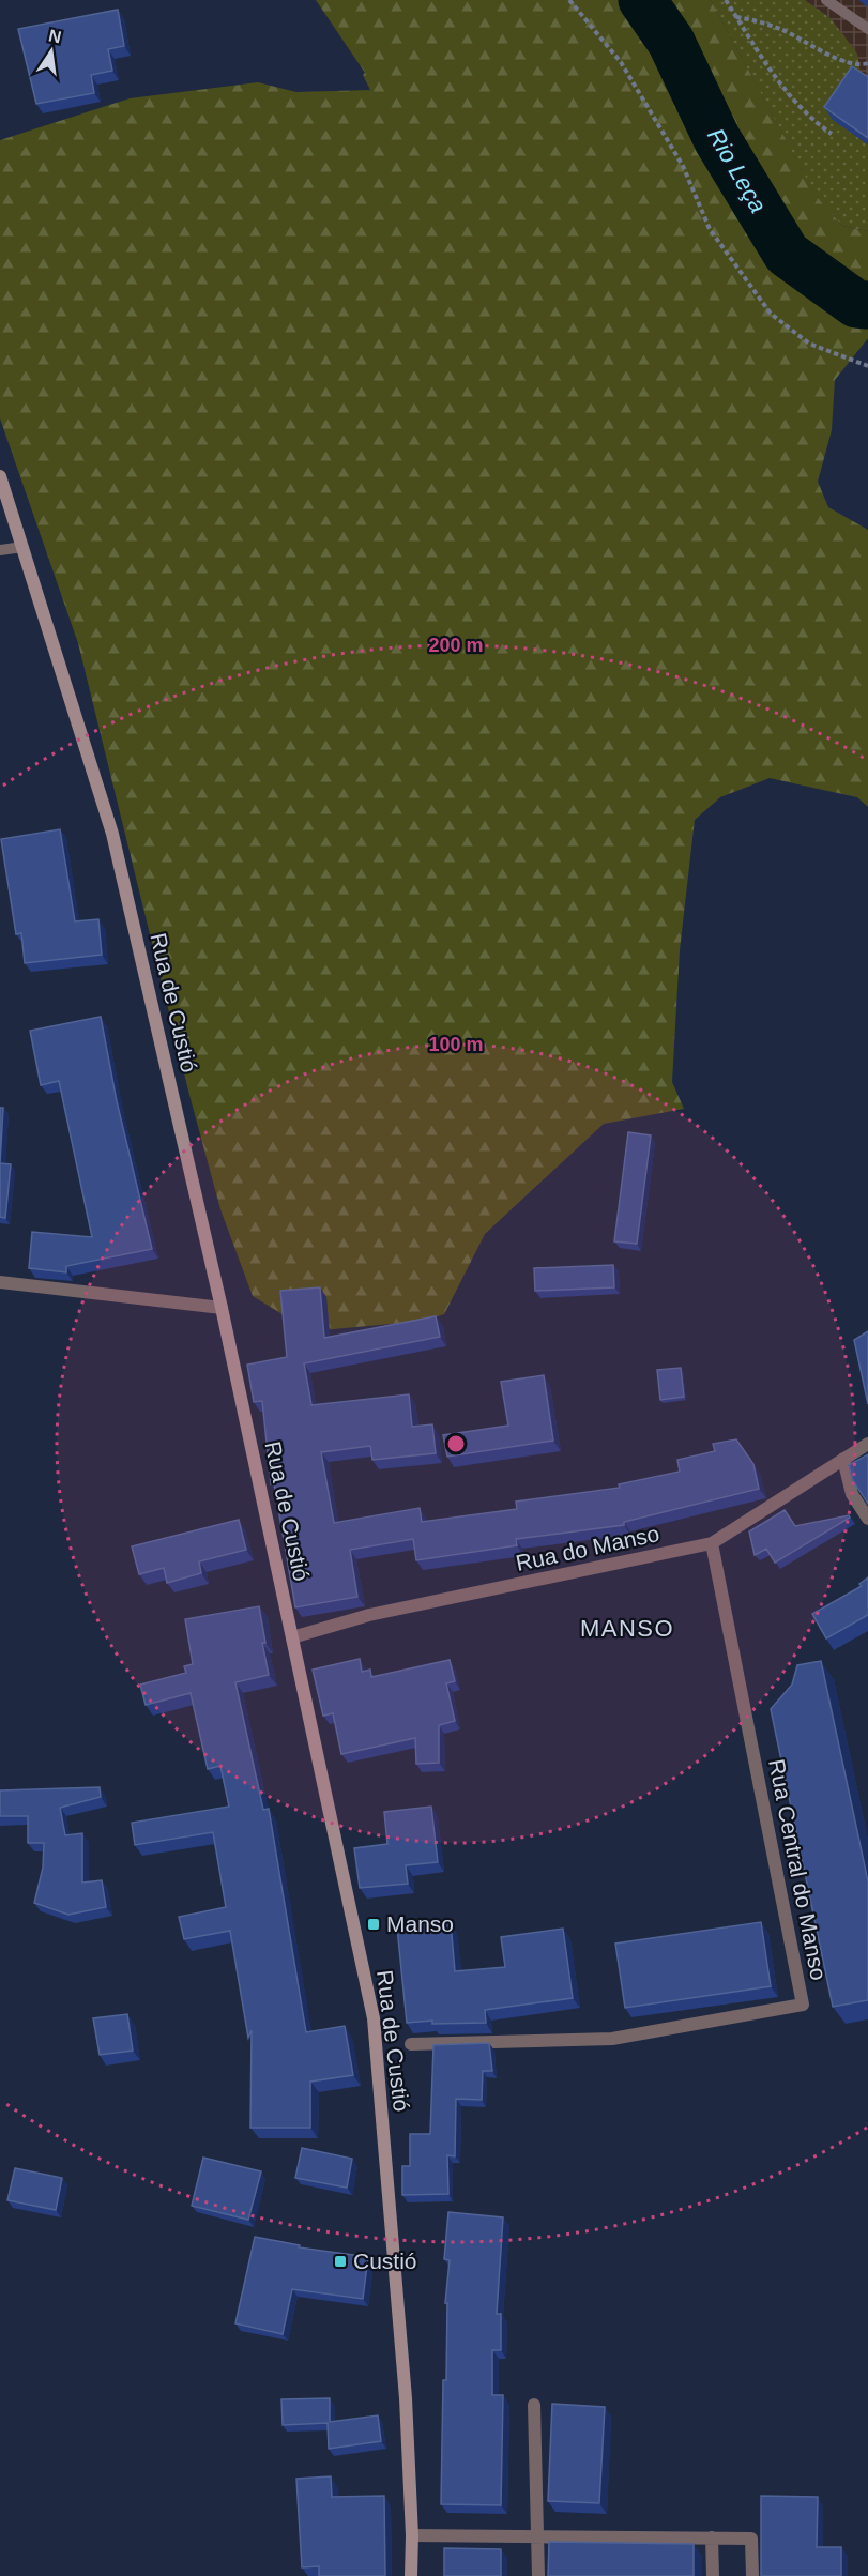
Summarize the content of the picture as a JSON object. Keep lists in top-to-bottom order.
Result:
{
  "streets": {
    "main road": ["Rua de Custió"],
    "street": ["Rua do Manso", "Rua Central do Manso"]
  },
  "crossings": [
    ["Rua de Custió", "Rua do Manso"],
    ["Rua do Manso", "Rua Central do Manso"]
  ],
  "districts": ["MANSO"],
  "water": ["Rio Leça"],
  "places": {
    "transit": ["Manso", "Custió"]
  },
  "north": "top",
  "rings": ["200 m", "100 m"]
}
